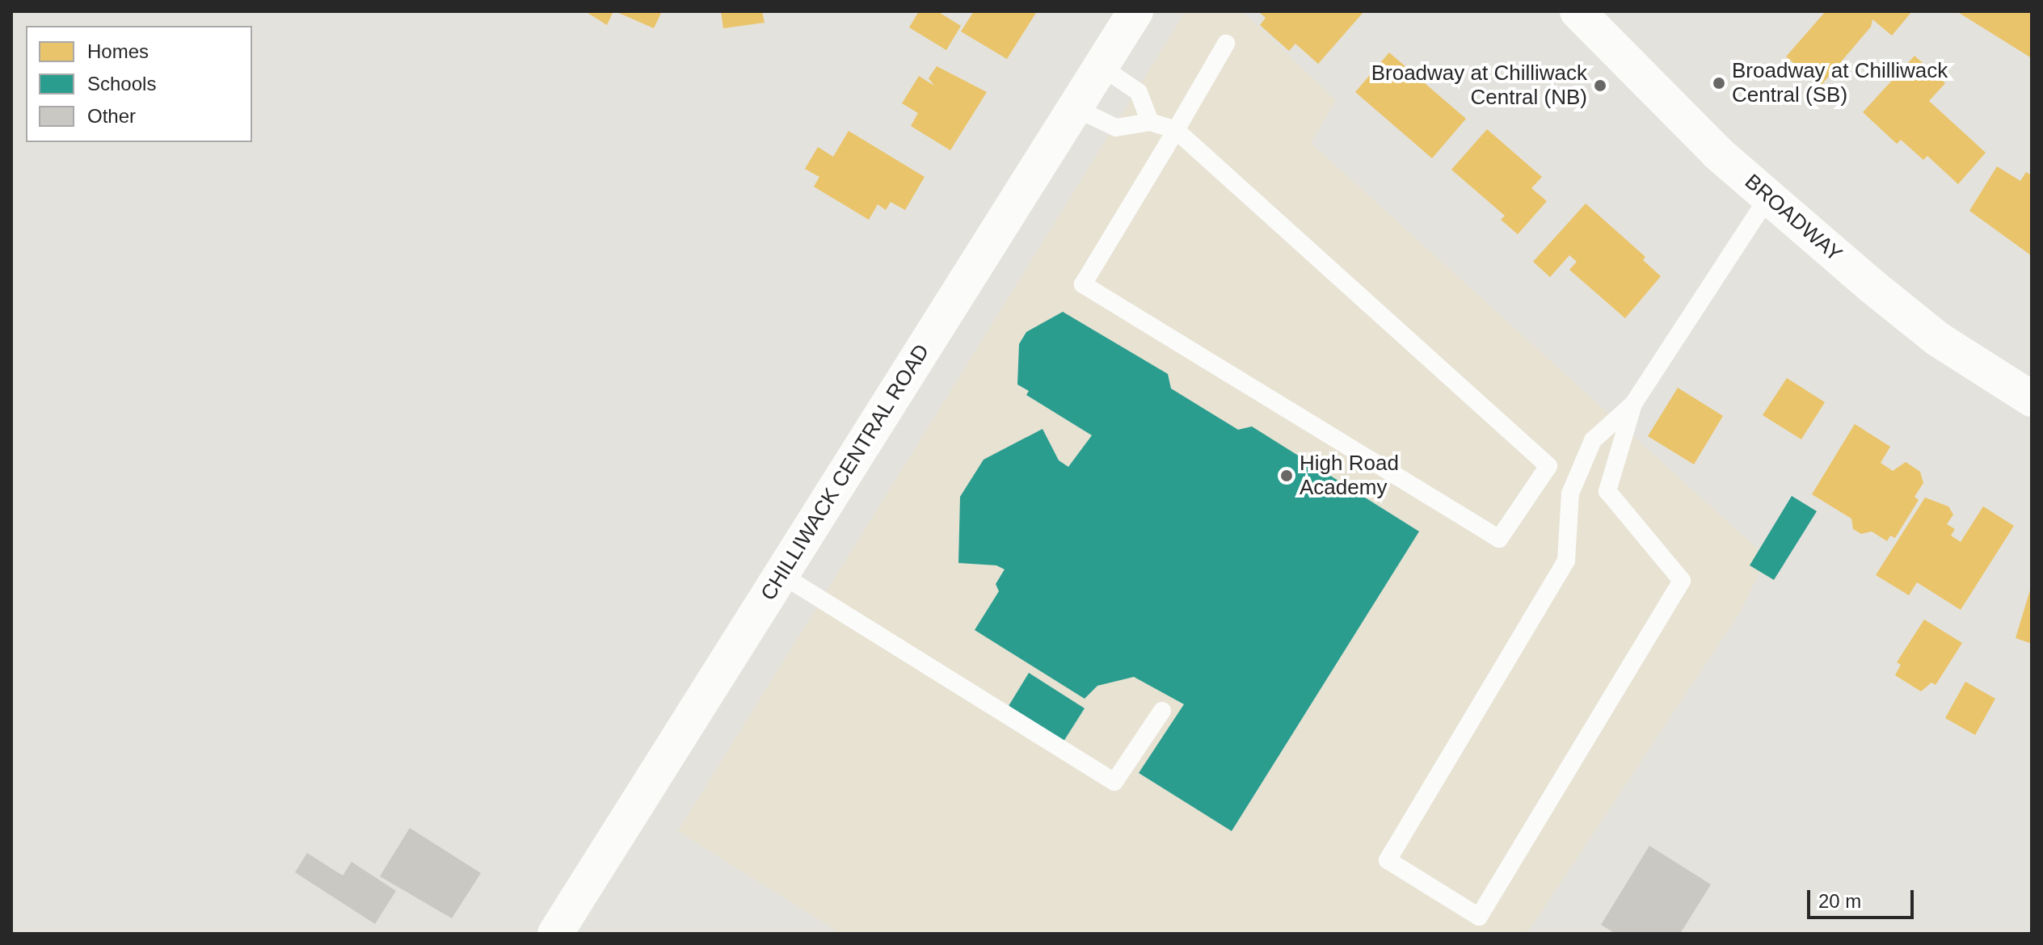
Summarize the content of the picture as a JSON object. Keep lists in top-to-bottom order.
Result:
{
  "streets": {
    "street": ["BROADWAY", "CHILLIWACK CENTRAL ROAD"]
  },
  "places": ["Broadway at Chilliwack Central (SB)", "Broadway at Chilliwack Central (NB)", "High Road Academy"],
  "legend": ["Homes", "Schools", "Other"],
  "scale_bar": "20 m"
}
